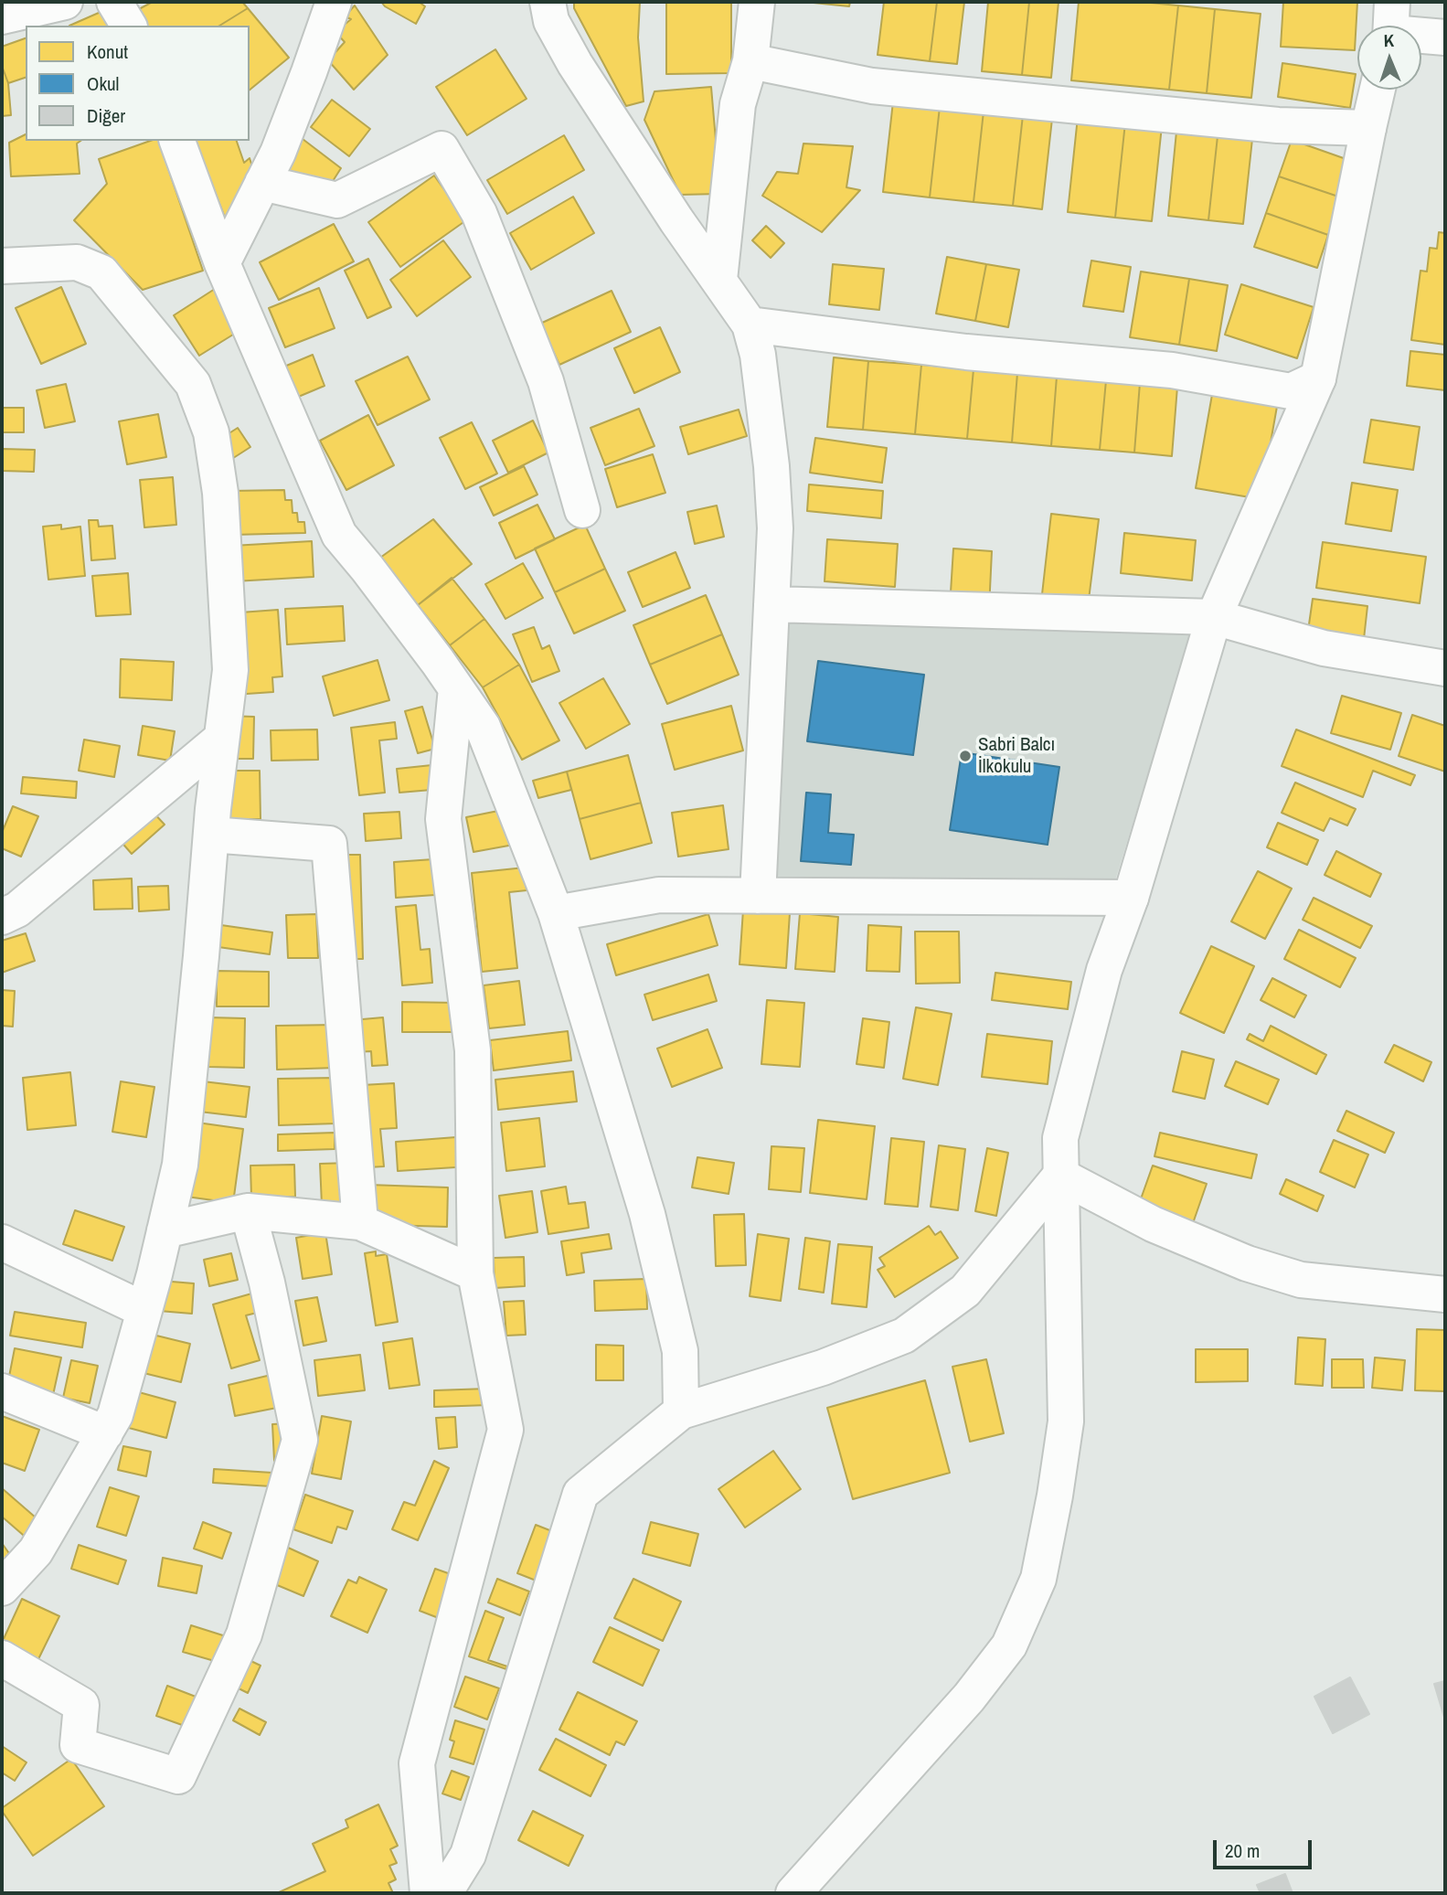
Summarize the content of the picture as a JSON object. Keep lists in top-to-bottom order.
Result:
{
  "places": ["Sabri Balcı İlkokulu"],
  "legend": ["Konut", "Okul", "Diğer"],
  "scale_bar": "20 m",
  "north": "top"
}
